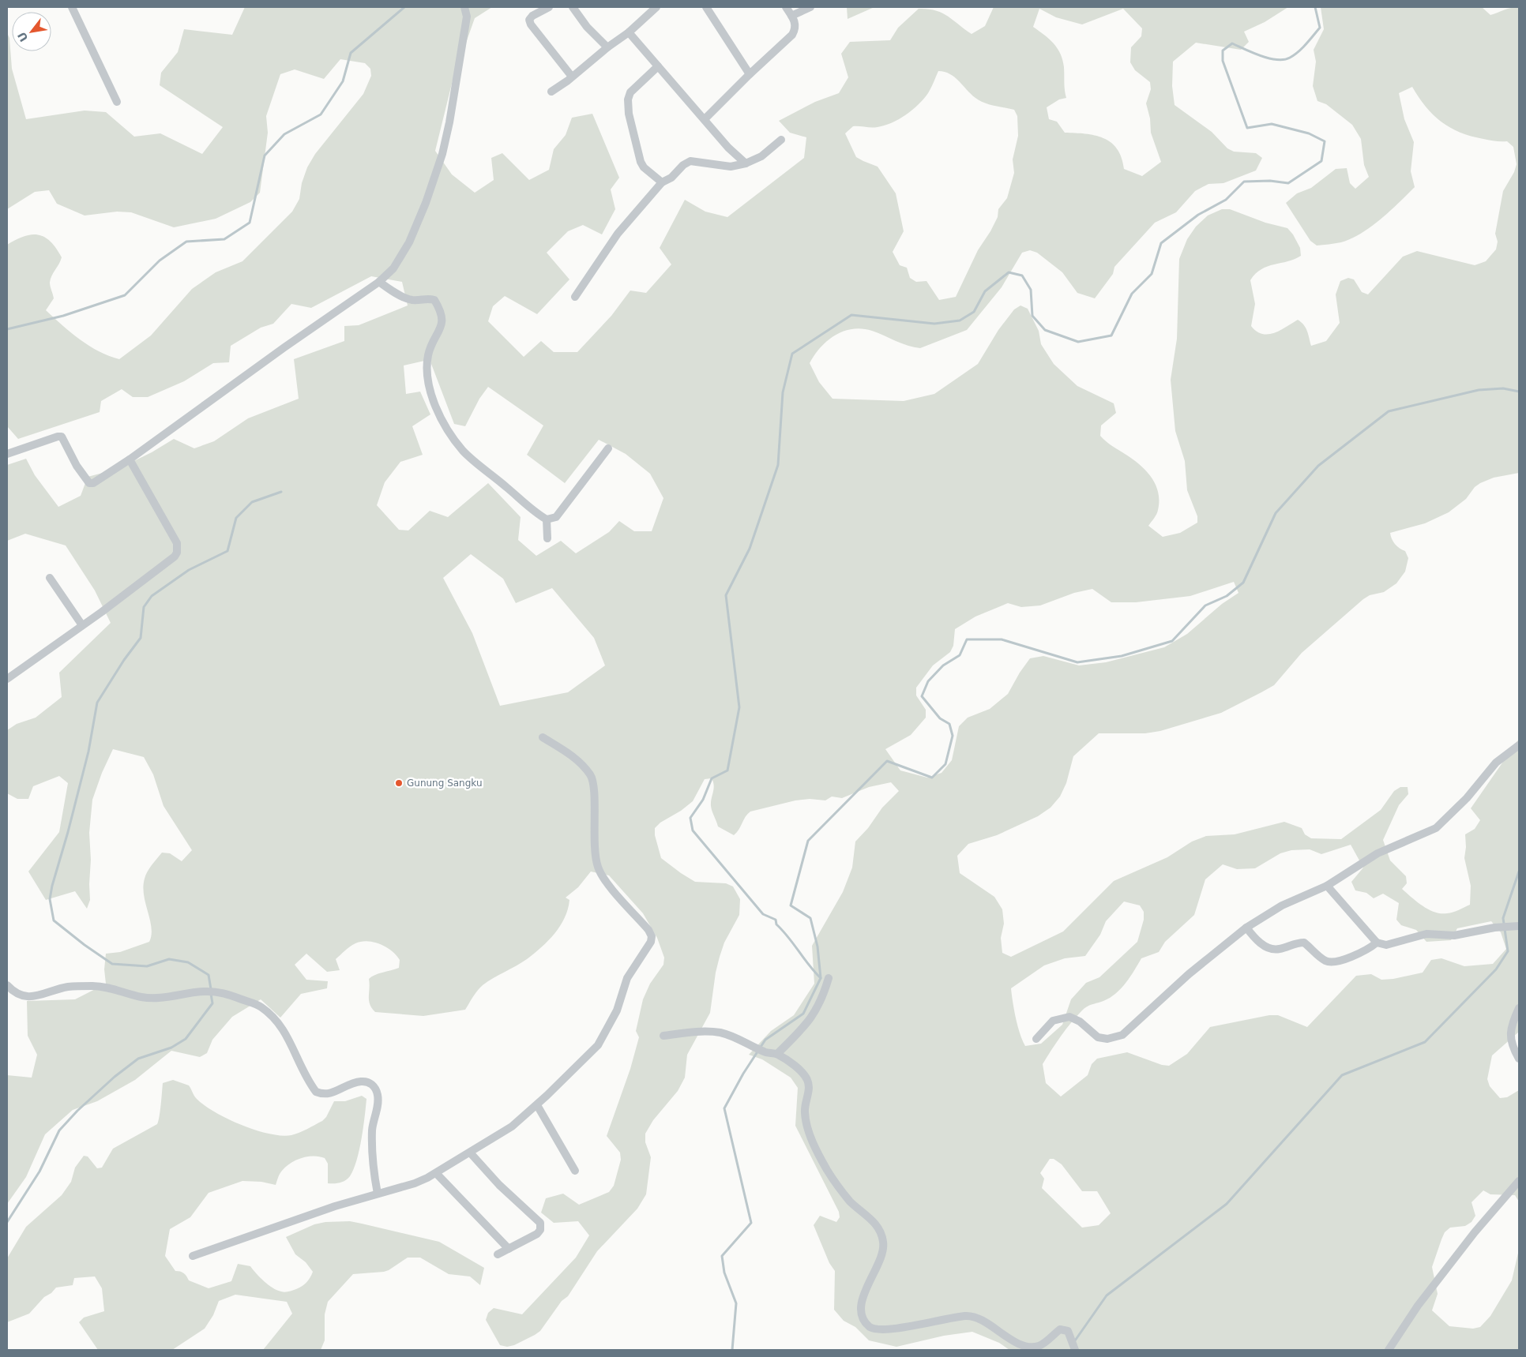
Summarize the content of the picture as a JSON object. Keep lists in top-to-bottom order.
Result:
{
  "places": ["Gunung Sangku"],
  "north": "bottom left"
}
